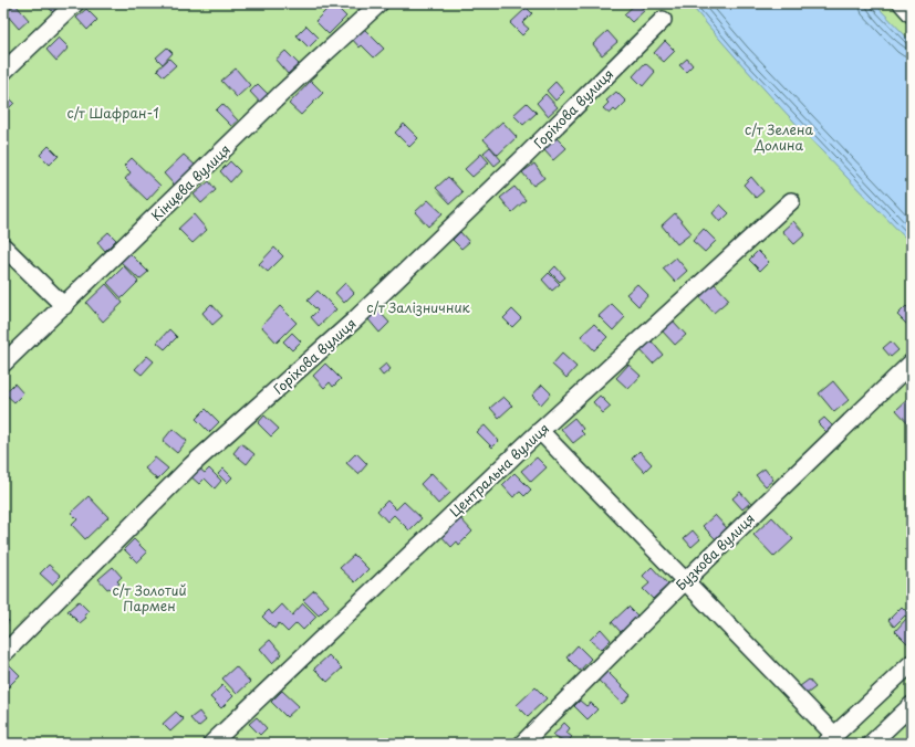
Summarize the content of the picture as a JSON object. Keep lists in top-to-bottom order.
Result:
{
  "streets": {
    "street": [
      "Горіхова вулиця",
      "Кінцева вулиця",
      "Центральна вулиця",
      "Бузкова вулиця"
    ]
  },
  "parks": [
    "с/т Шафран-1",
    "с/т Зелена Долина",
    "с/т Залізничник",
    "с/т Золотий Пармен"
  ]
}
